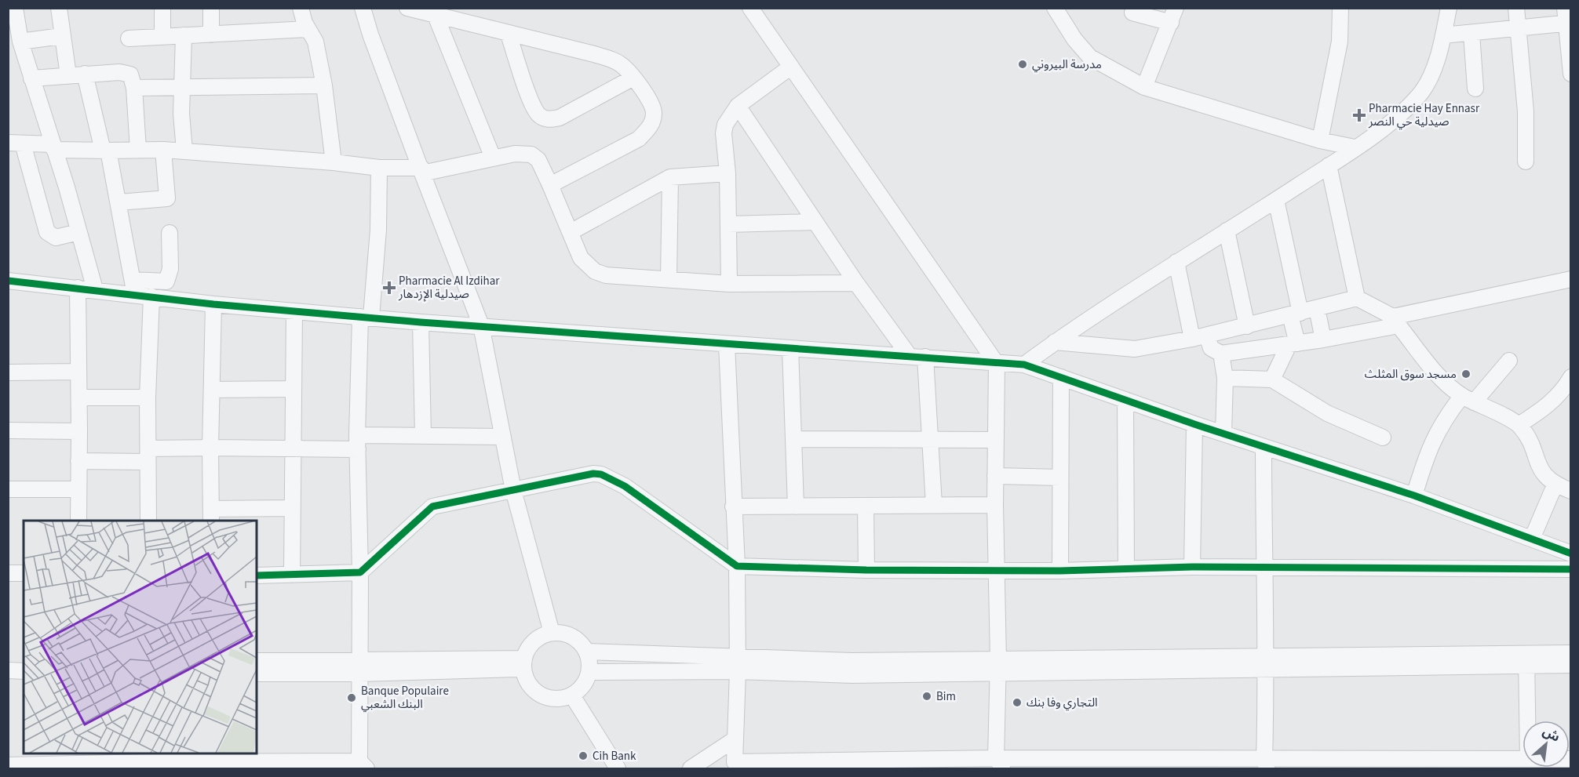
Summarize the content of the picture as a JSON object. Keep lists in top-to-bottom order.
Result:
{
  "places": {
    "other": [
      "مدرسة البيروني",
      "مسجد سوق المثلث",
      "Bim",
      "Banque Populaire البنك الشعبي",
      "التجاري وفا بنك",
      "Cih Bank"
    ],
    "health": ["Pharmacie Hay Ennasr صيدلية حي النصر", "Pharmacie Al Izdihar صيدلية الإزدهار"]
  },
  "north": "top right"
}
